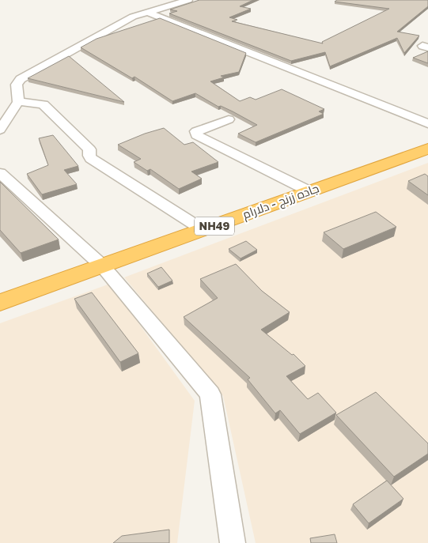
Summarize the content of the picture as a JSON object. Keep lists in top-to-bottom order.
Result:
{
  "streets": {
    "highway": ["جاده زرنج - دلارام", "NH49"]
  }
}
